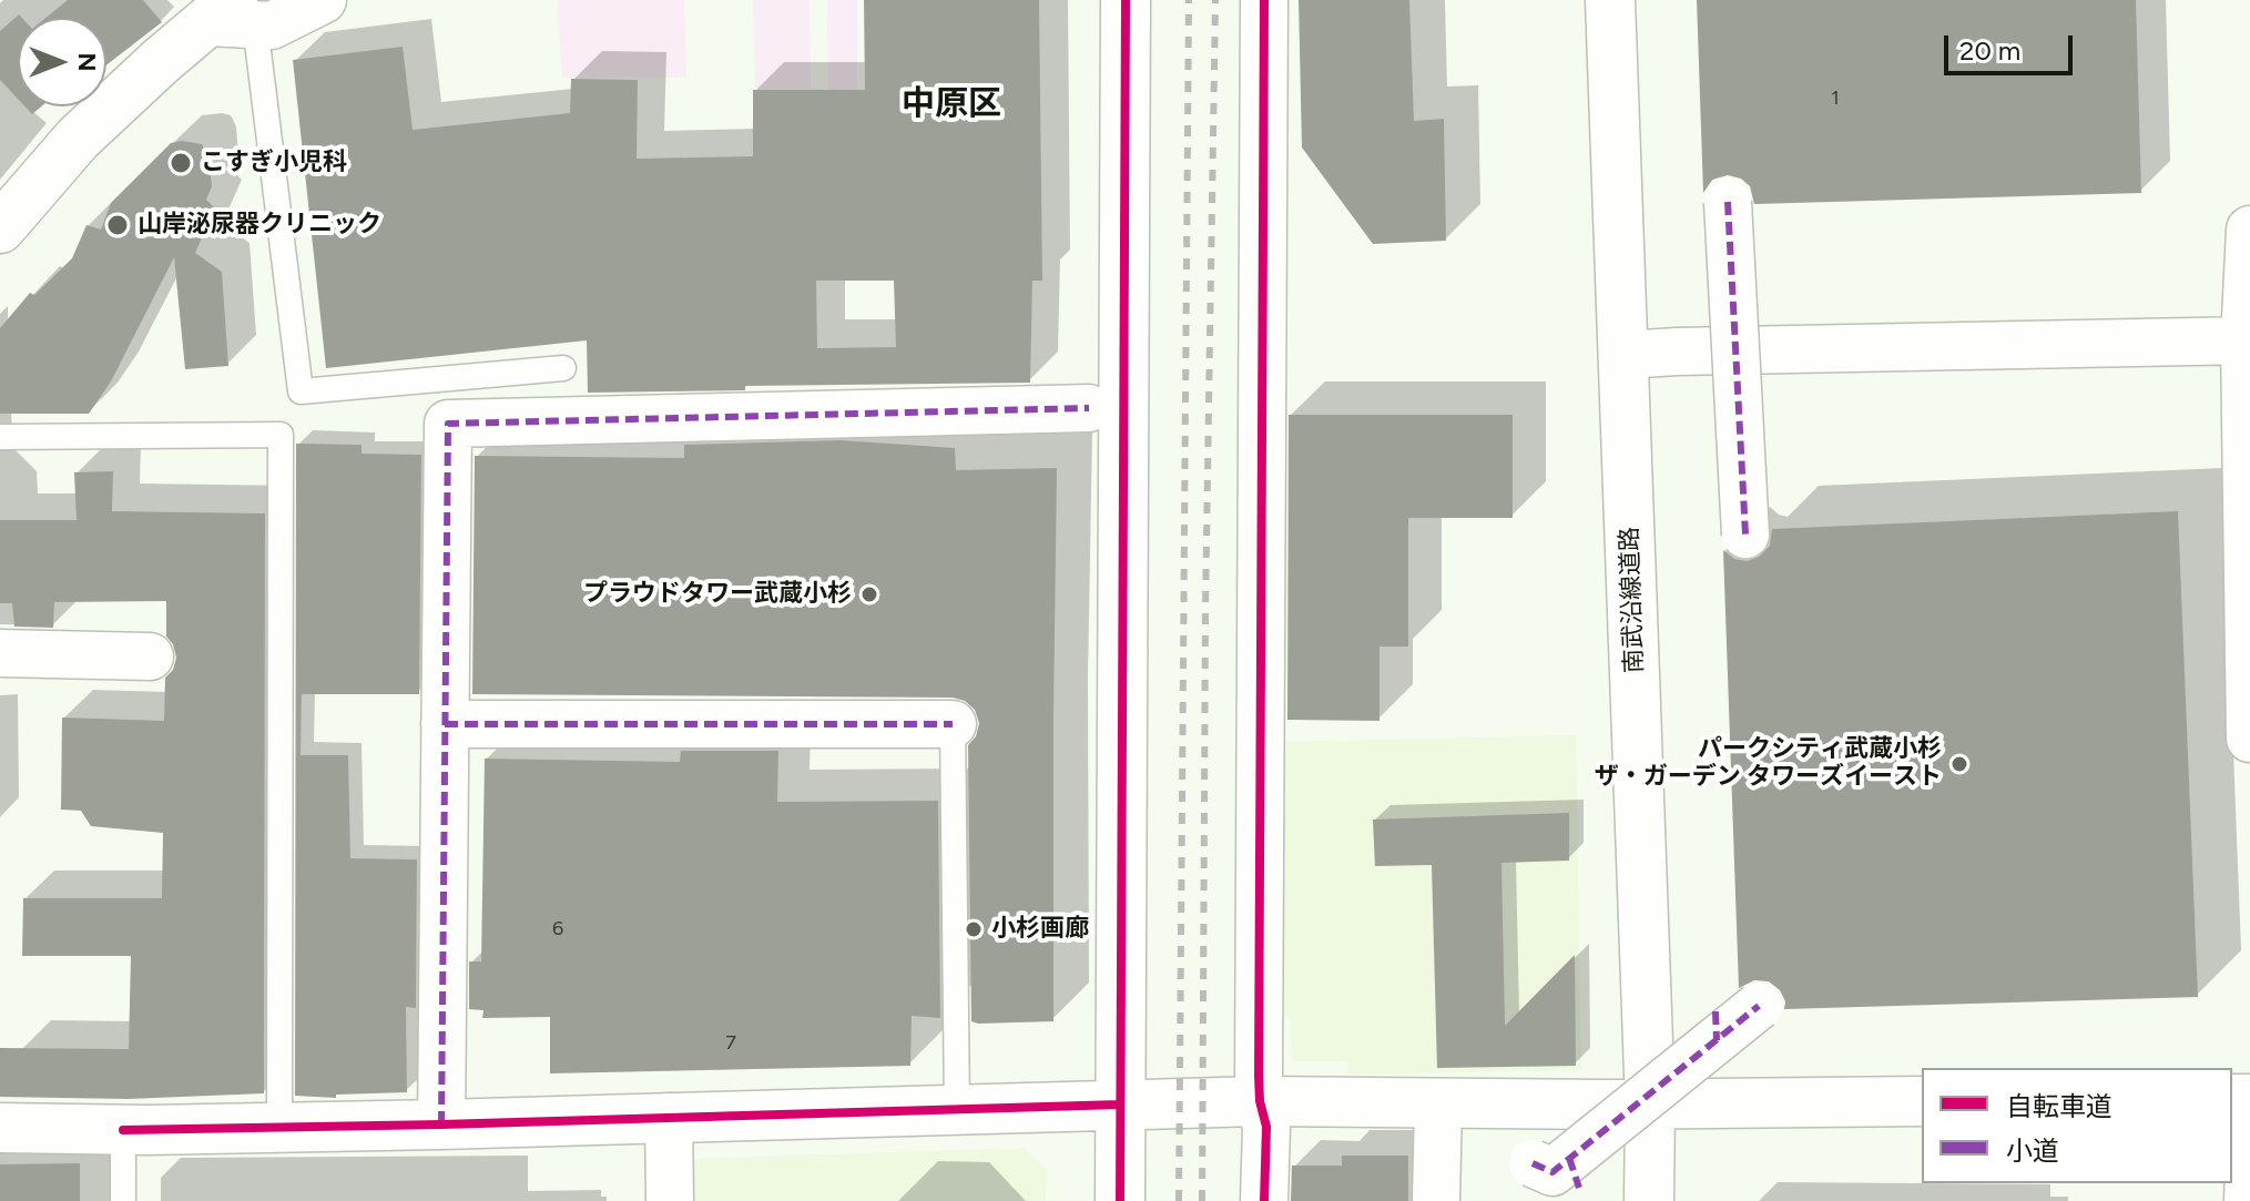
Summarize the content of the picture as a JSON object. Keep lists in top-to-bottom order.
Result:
{
  "streets": {
    "main road": ["南武沿線道路"]
  },
  "districts": ["中原区"],
  "places": [
    "こすぎ小児科",
    "山岸泌尿器クリニック",
    "プラウドタワー武蔵小杉",
    "パークシティ武蔵小杉 ザ・ガーデン タワーズイースト",
    "小杉画廊"
  ],
  "house_numbers": ["1", "6", "7"],
  "legend": ["自転車道", "小道"],
  "scale_bar": "20 m",
  "north": "right"
}
